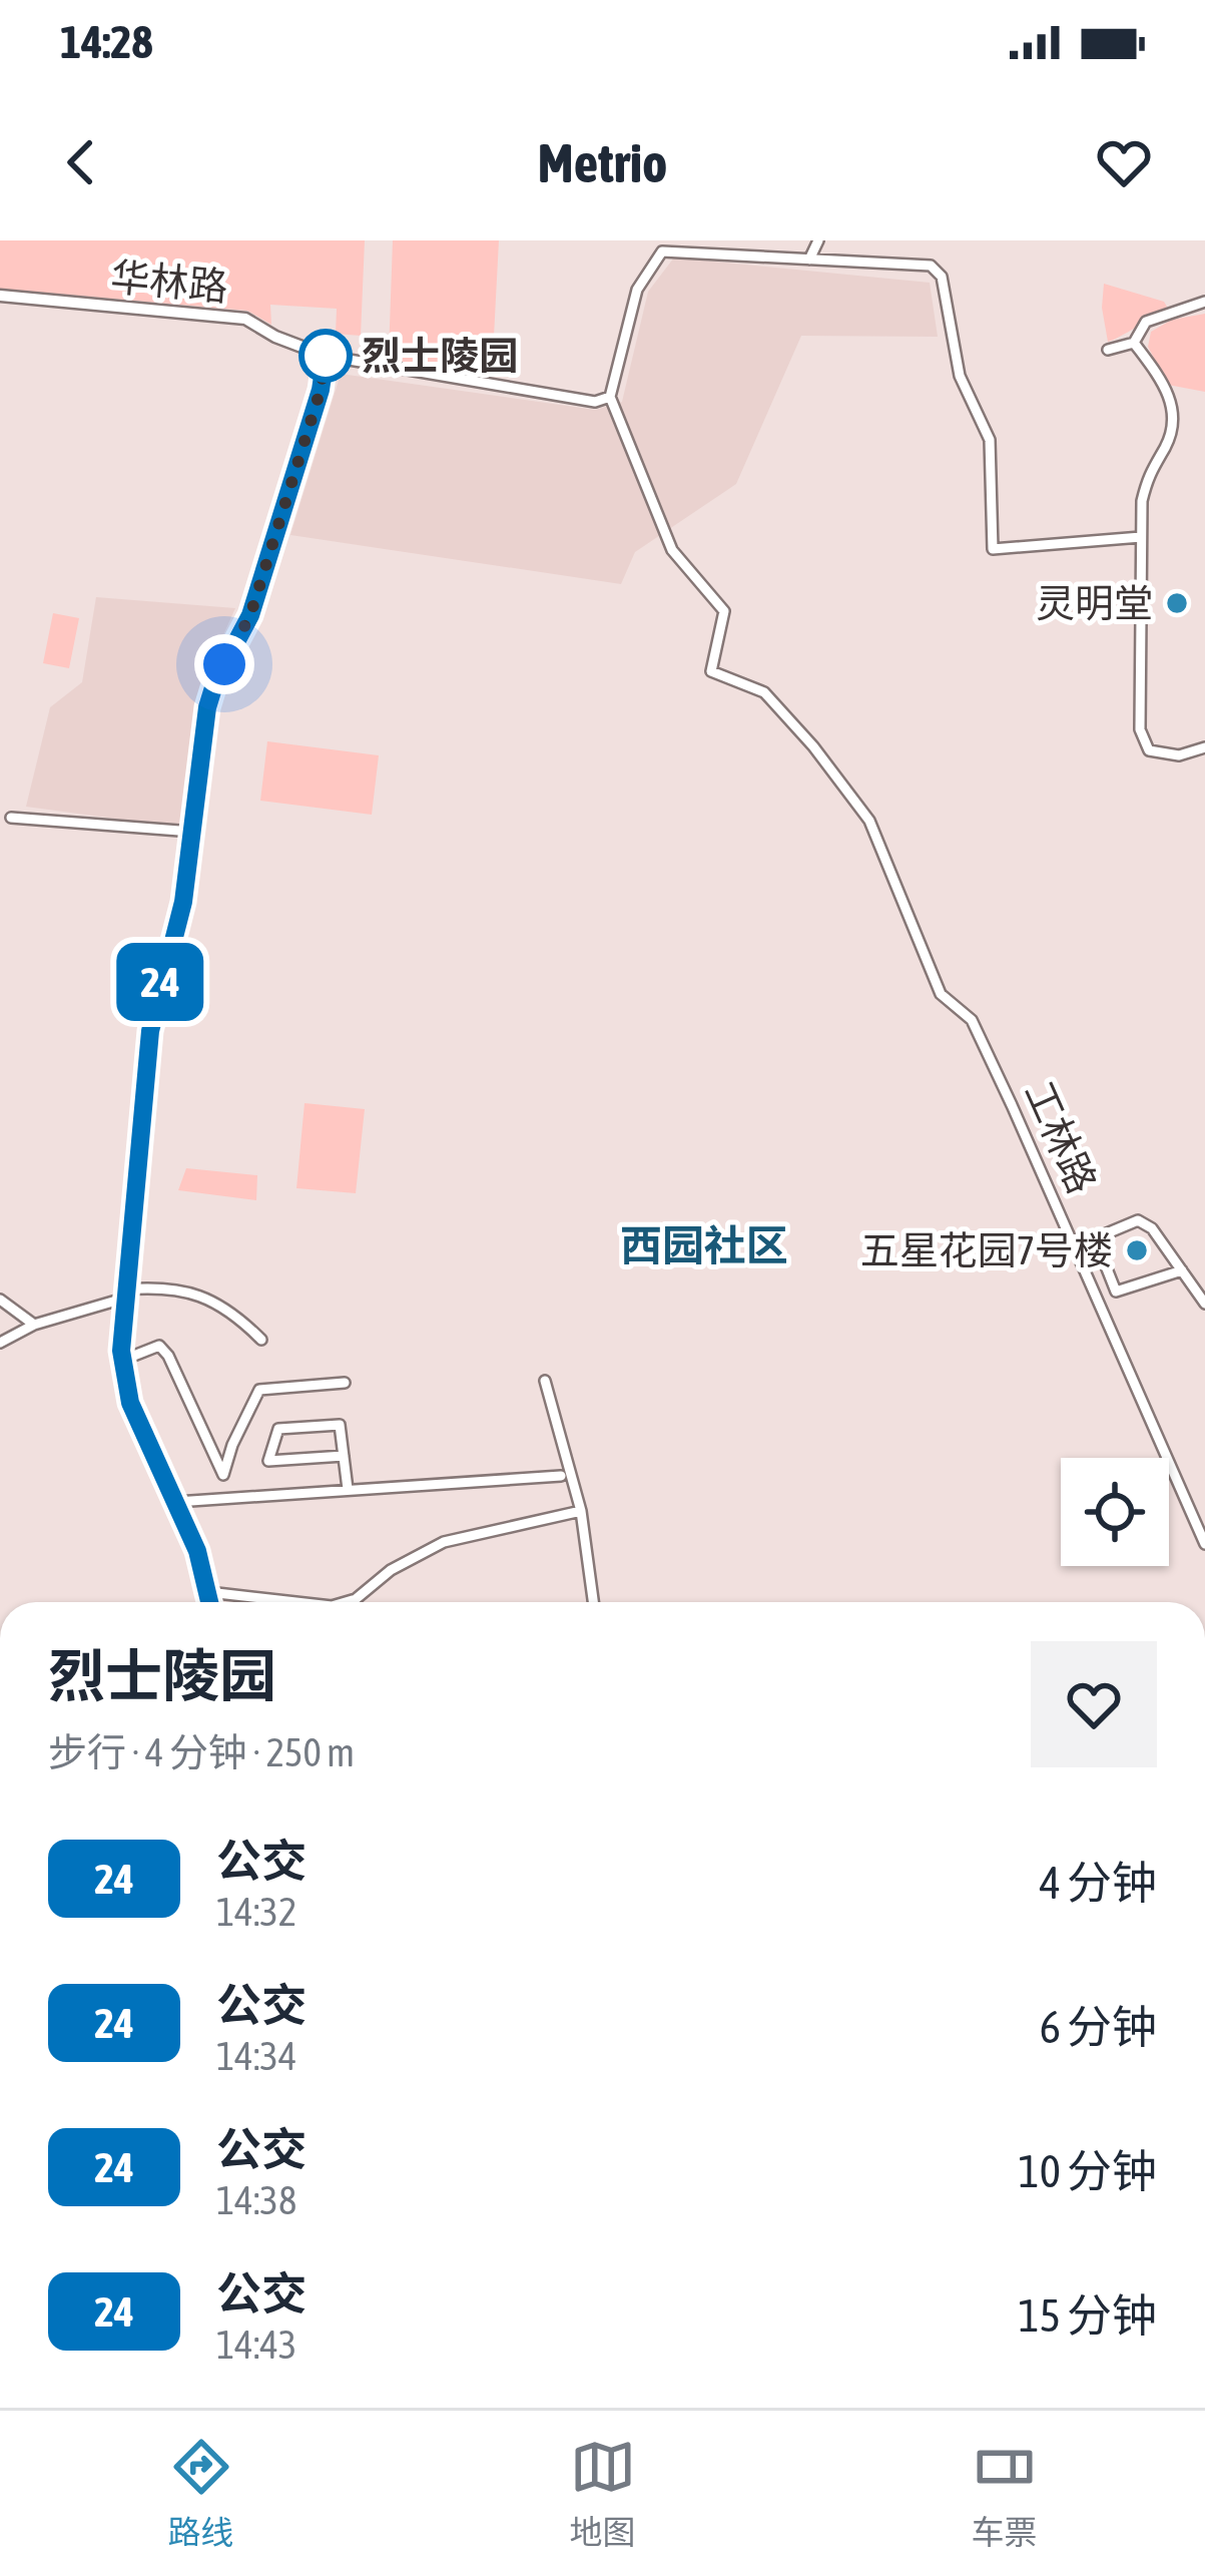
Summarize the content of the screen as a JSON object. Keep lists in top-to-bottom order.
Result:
{
  "streets": {
    "street": ["华林路", "工林路"]
  },
  "crossings": [
    ["华林路", "工林路"]
  ],
  "districts": ["西园社区"],
  "places": ["烈士陵园", "灵明堂", "五星花园7号楼"],
  "lines": ["bus line 24"],
  "page": {
    "status": "14:28",
    "header": "Metrio",
    "on_map": "24",
    "heading": ["烈士陵园", "步行 · 4 分钟 · 250 m"],
    "list": [
      {
        "mark": "24",
        "name": "公交",
        "note": "14:32",
        "value": "4 分钟"
      },
      {
        "mark": "24",
        "name": "公交",
        "note": "14:34",
        "value": "6 分钟"
      },
      {
        "mark": "24",
        "name": "公交",
        "note": "14:38",
        "value": "10 分钟"
      },
      {
        "mark": "24",
        "name": "公交",
        "note": "14:43",
        "value": "15 分钟"
      }
    ],
    "tabs": ["路线", "地图", "车票"]
  }
}
